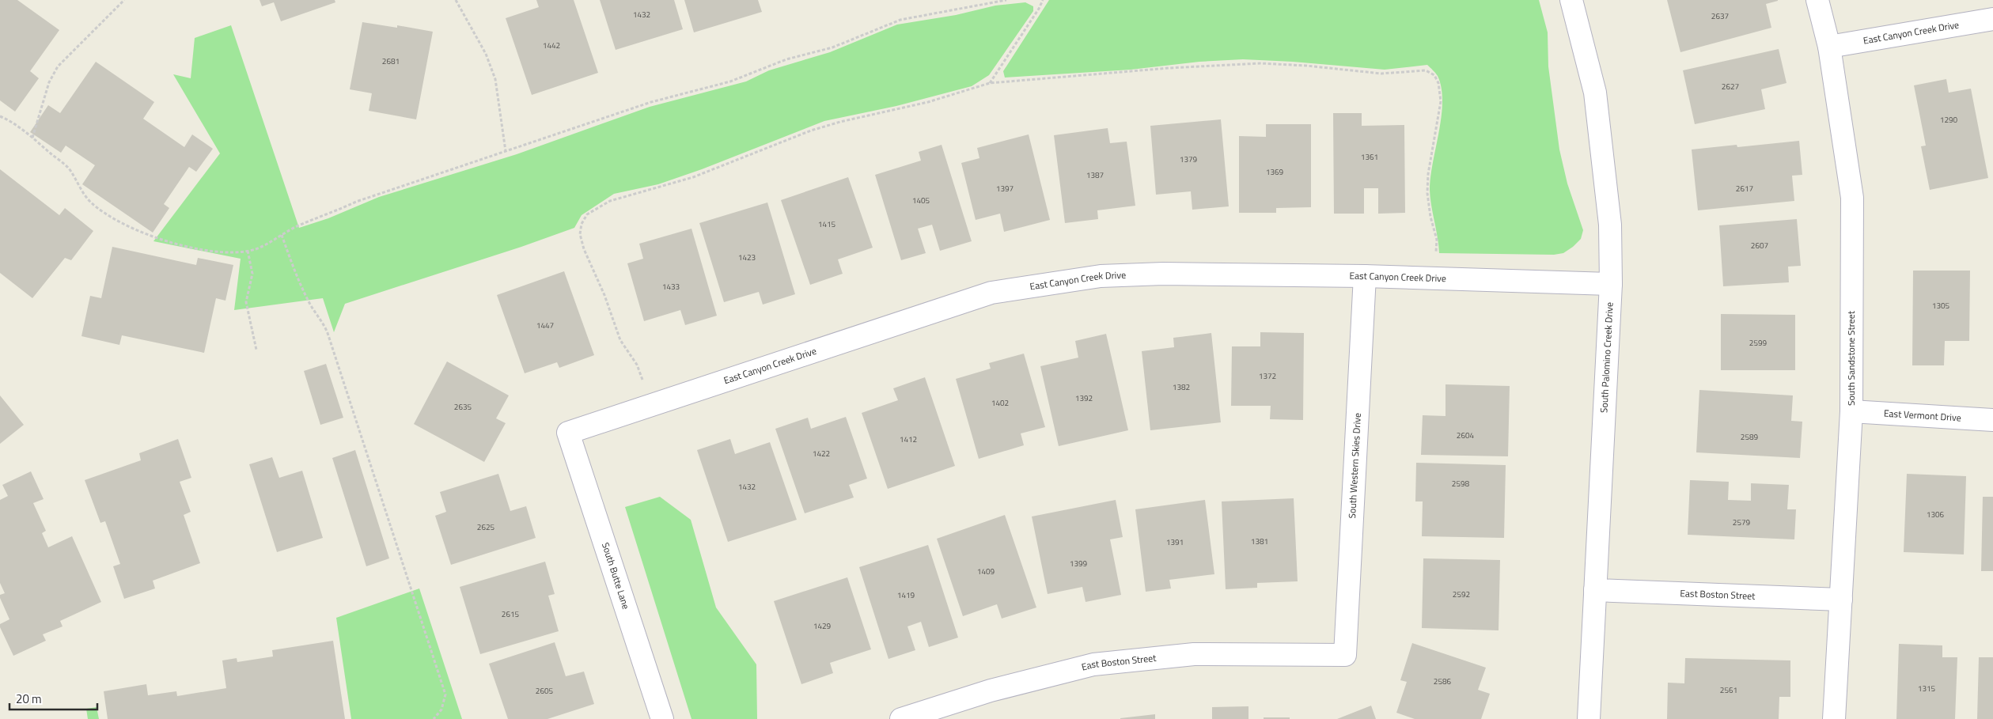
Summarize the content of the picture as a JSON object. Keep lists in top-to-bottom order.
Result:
{
  "streets": {
    "street": [
      "East Canyon Creek Drive",
      "South Palomino Creek Drive",
      "South Sandstone Street",
      "East Vermont Drive",
      "South Western Skies Drive",
      "South Butte Lane",
      "East Boston Street"
    ]
  },
  "crossings": [
    ["East Canyon Creek Drive", "South Palomino Creek Drive"],
    ["East Canyon Creek Drive", "South Sandstone Street"],
    ["East Canyon Creek Drive", "South Western Skies Drive"],
    ["East Canyon Creek Drive", "South Butte Lane"],
    ["South Palomino Creek Drive", "East Boston Street"],
    ["South Sandstone Street", "East Vermont Drive"],
    ["South Sandstone Street", "East Boston Street"],
    ["South Western Skies Drive", "East Boston Street"]
  ],
  "house_numbers": [
    "1432",
    "2637",
    "1442",
    "2681",
    "2627",
    "1290",
    "1361",
    "1379",
    "1369",
    "1387",
    "1397",
    "2617",
    "1405",
    "1415",
    "2607",
    "1423",
    "1433",
    "1305",
    "1447",
    "2599",
    "1372",
    "1382",
    "1392",
    "1402",
    "2635",
    "2604",
    "2589",
    "1412",
    "1422",
    "2598",
    "1432",
    "1306",
    "2579",
    "2625",
    "1381",
    "1391",
    "1399",
    "1409",
    "2592",
    "1419",
    "2615",
    "1429",
    "2586",
    "1315",
    "2561",
    "2605"
  ],
  "scale_bar": "20 m"
}
